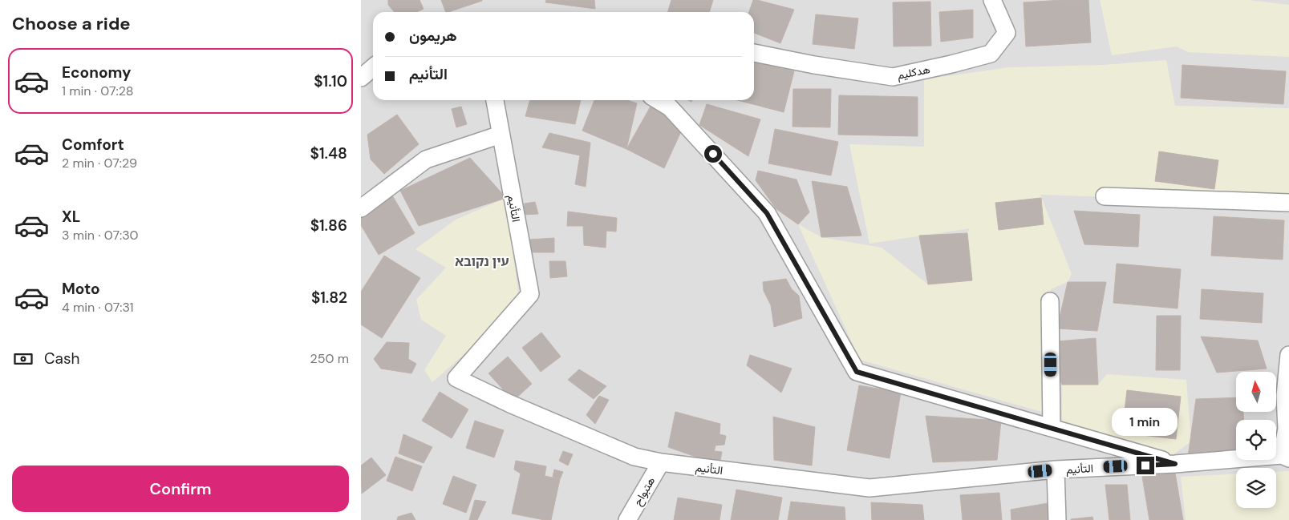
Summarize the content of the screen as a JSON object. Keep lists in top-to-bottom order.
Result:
{
  "streets": {
    "street": ["هدكليم", "التأنيم", "هتبواح"]
  },
  "crossings": [
    ["التأنيم", "هتبواح"]
  ],
  "districts": ["עין נקובא"],
  "north": "top",
  "page": {
    "heading": "Choose a ride",
    "banner": ["هريمون", "التأنيم"],
    "list": [
      {
        "name": "Economy",
        "note": "1 min · 07:28",
        "value": "$1.10"
      },
      {
        "name": "Comfort",
        "note": "2 min · 07:29",
        "value": "$1.48"
      },
      {
        "name": "XL",
        "note": "3 min · 07:30",
        "value": "$1.86"
      },
      {
        "name": "Moto",
        "note": "4 min · 07:31",
        "value": "$1.82"
      }
    ],
    "pay": ["Cash", "250 m"],
    "bubble": "1 min",
    "buttons": "Confirm"
  }
}
